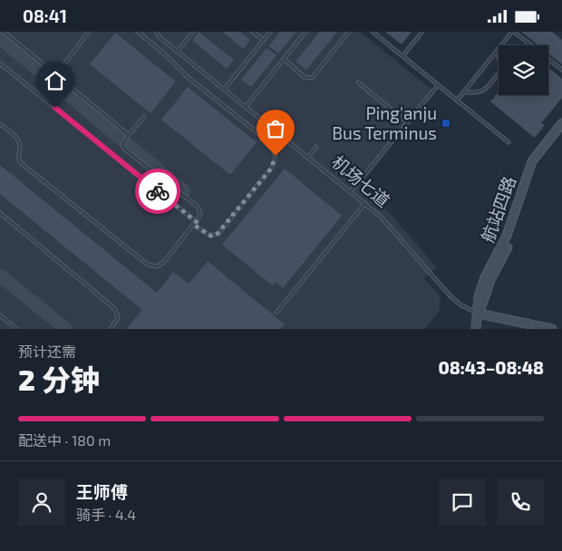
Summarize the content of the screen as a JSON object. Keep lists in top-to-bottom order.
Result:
{
  "streets": {
    "main road": ["机场七道", "航站四路"]
  },
  "crossings": [
    ["机场七道", "航站四路"]
  ],
  "places": {
    "transit": ["Ping'anju Bus Terminus"]
  },
  "page": {
    "status": "08:41",
    "heading": ["2 分钟", "预计还需", "08:43–08:48"],
    "panel": ["王师傅", "骑手 · 4.4"],
    "bar": "配送中 · 180 m"
  }
}
